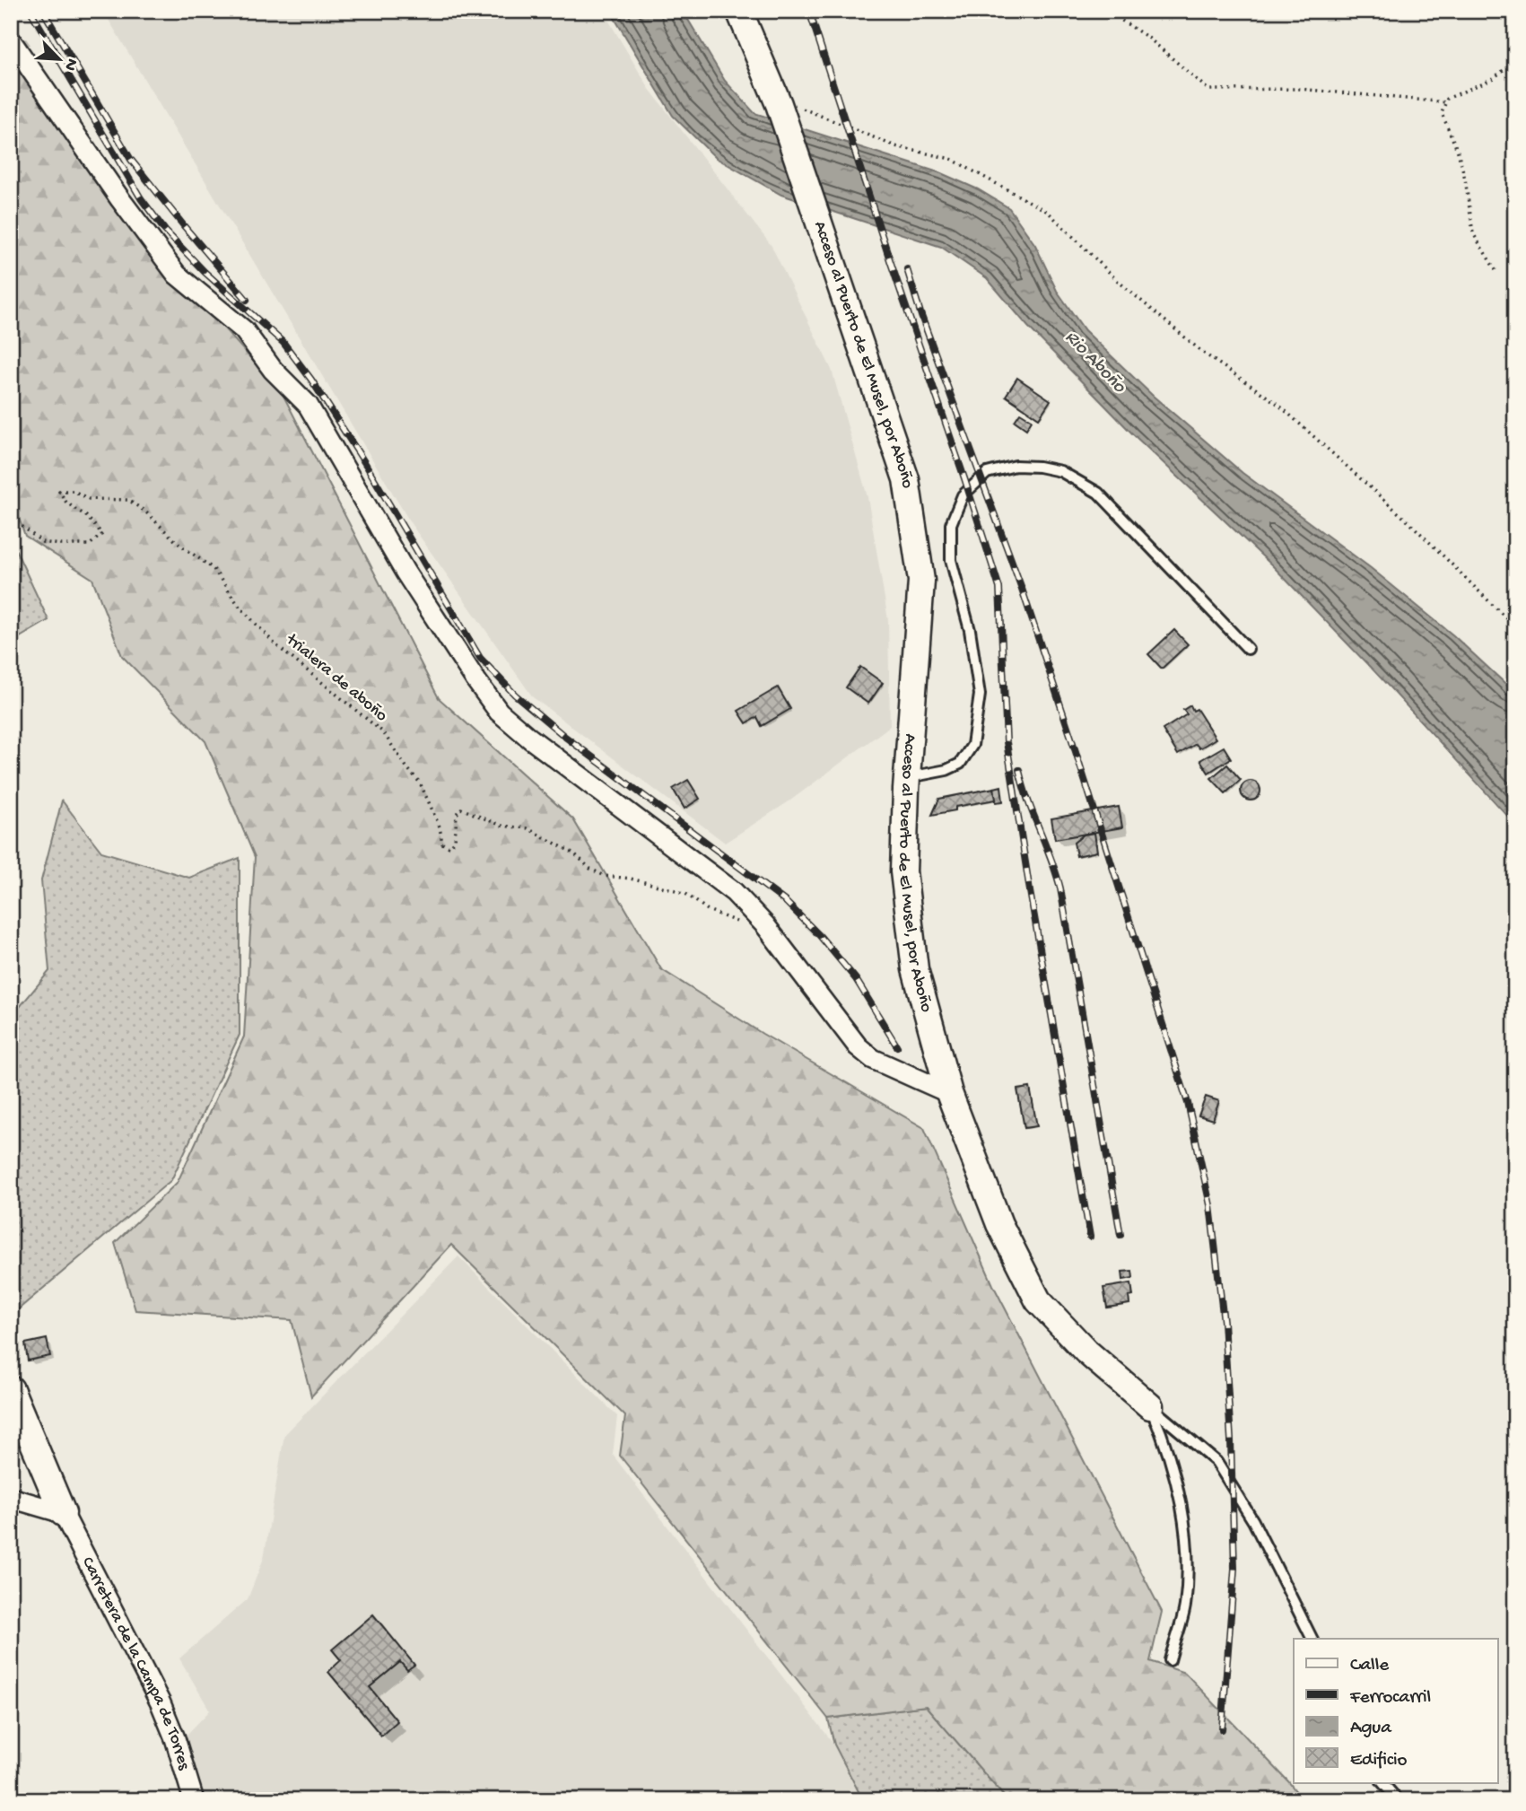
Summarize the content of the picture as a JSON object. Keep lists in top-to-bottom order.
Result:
{
  "streets": {
    "street": ["Acceso al Puerto de El Musel, por Aboño", "Carretera de la Campa de Torres"],
    "path": ["trialera de aboño"]
  },
  "water": ["Rio Aboño"],
  "legend": [
    "Calle",
    "Ferrocarril",
    "Agua",
    "Edificio"
  ],
  "north": "bottom right"
}
